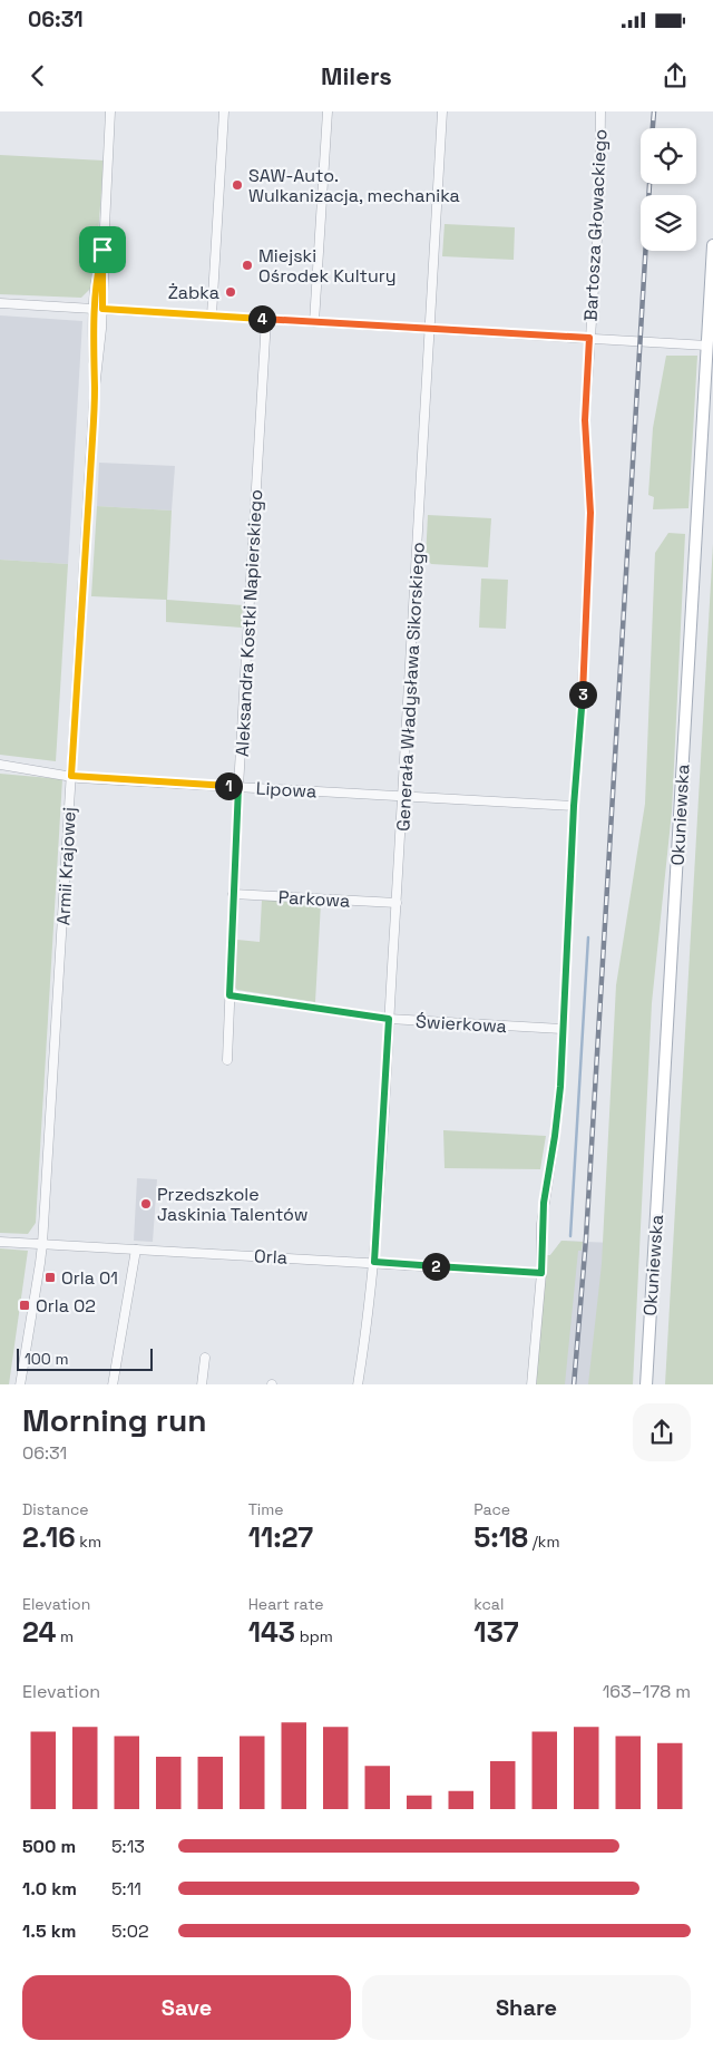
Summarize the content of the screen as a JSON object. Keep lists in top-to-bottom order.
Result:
{
  "streets": {
    "main road": ["Okuniewska"],
    "street": [
      "Bartosza Głowackiego",
      "Aleksandra Kostki Napierskiego",
      "Generała Władysława Sikorskiego",
      "Lipowa",
      "Armii Krajowej",
      "Parkowa",
      "Świerkowa",
      "Orla"
    ]
  },
  "crossings": [
    ["Bartosza Głowackiego", "Lipowa"],
    ["Bartosza Głowackiego", "Świerkowa"],
    ["Bartosza Głowackiego", "Orla"],
    ["Aleksandra Kostki Napierskiego", "Lipowa"],
    ["Aleksandra Kostki Napierskiego", "Parkowa"],
    ["Aleksandra Kostki Napierskiego", "Świerkowa"],
    ["Generała Władysława Sikorskiego", "Lipowa"],
    ["Generała Władysława Sikorskiego", "Parkowa"],
    ["Generała Władysława Sikorskiego", "Świerkowa"],
    ["Generała Władysława Sikorskiego", "Orla"],
    ["Lipowa", "Armii Krajowej"],
    ["Armii Krajowej", "Orla"]
  ],
  "places": {
    "other": [
      "SAW-Auto. Wulkanizacja, mechanika",
      "Miejski Ośrodek Kultury",
      "Żabka",
      "Przedszkole Jaskinia Talentów"
    ],
    "transit": ["Orla 01", "Orla 02"]
  },
  "scale_bar": "100 m",
  "page": {
    "status": "06:31",
    "header": "Milers",
    "pins": [
      "4",
      "3",
      "1",
      "2"
    ],
    "scale": "100 m",
    "heading": ["Morning run", "06:31"],
    "stats": [
      ["Distance", "2.16 km"],
      ["Time", "11:27"],
      ["Pace", "5:18 /km"],
      ["Elevation", "24 m"],
      ["Heart rate", "143 bpm"],
      ["kcal", "137"]
    ],
    "chart": ["Elevation", "163–178 m"],
    "list": [
      {
        "name": "500 m",
        "note": "5:13"
      },
      {
        "name": "1.0 km",
        "note": "5:11"
      },
      {
        "name": "1.5 km",
        "note": "5:02"
      }
    ],
    "buttons": ["Save", "Share"]
  }
}
